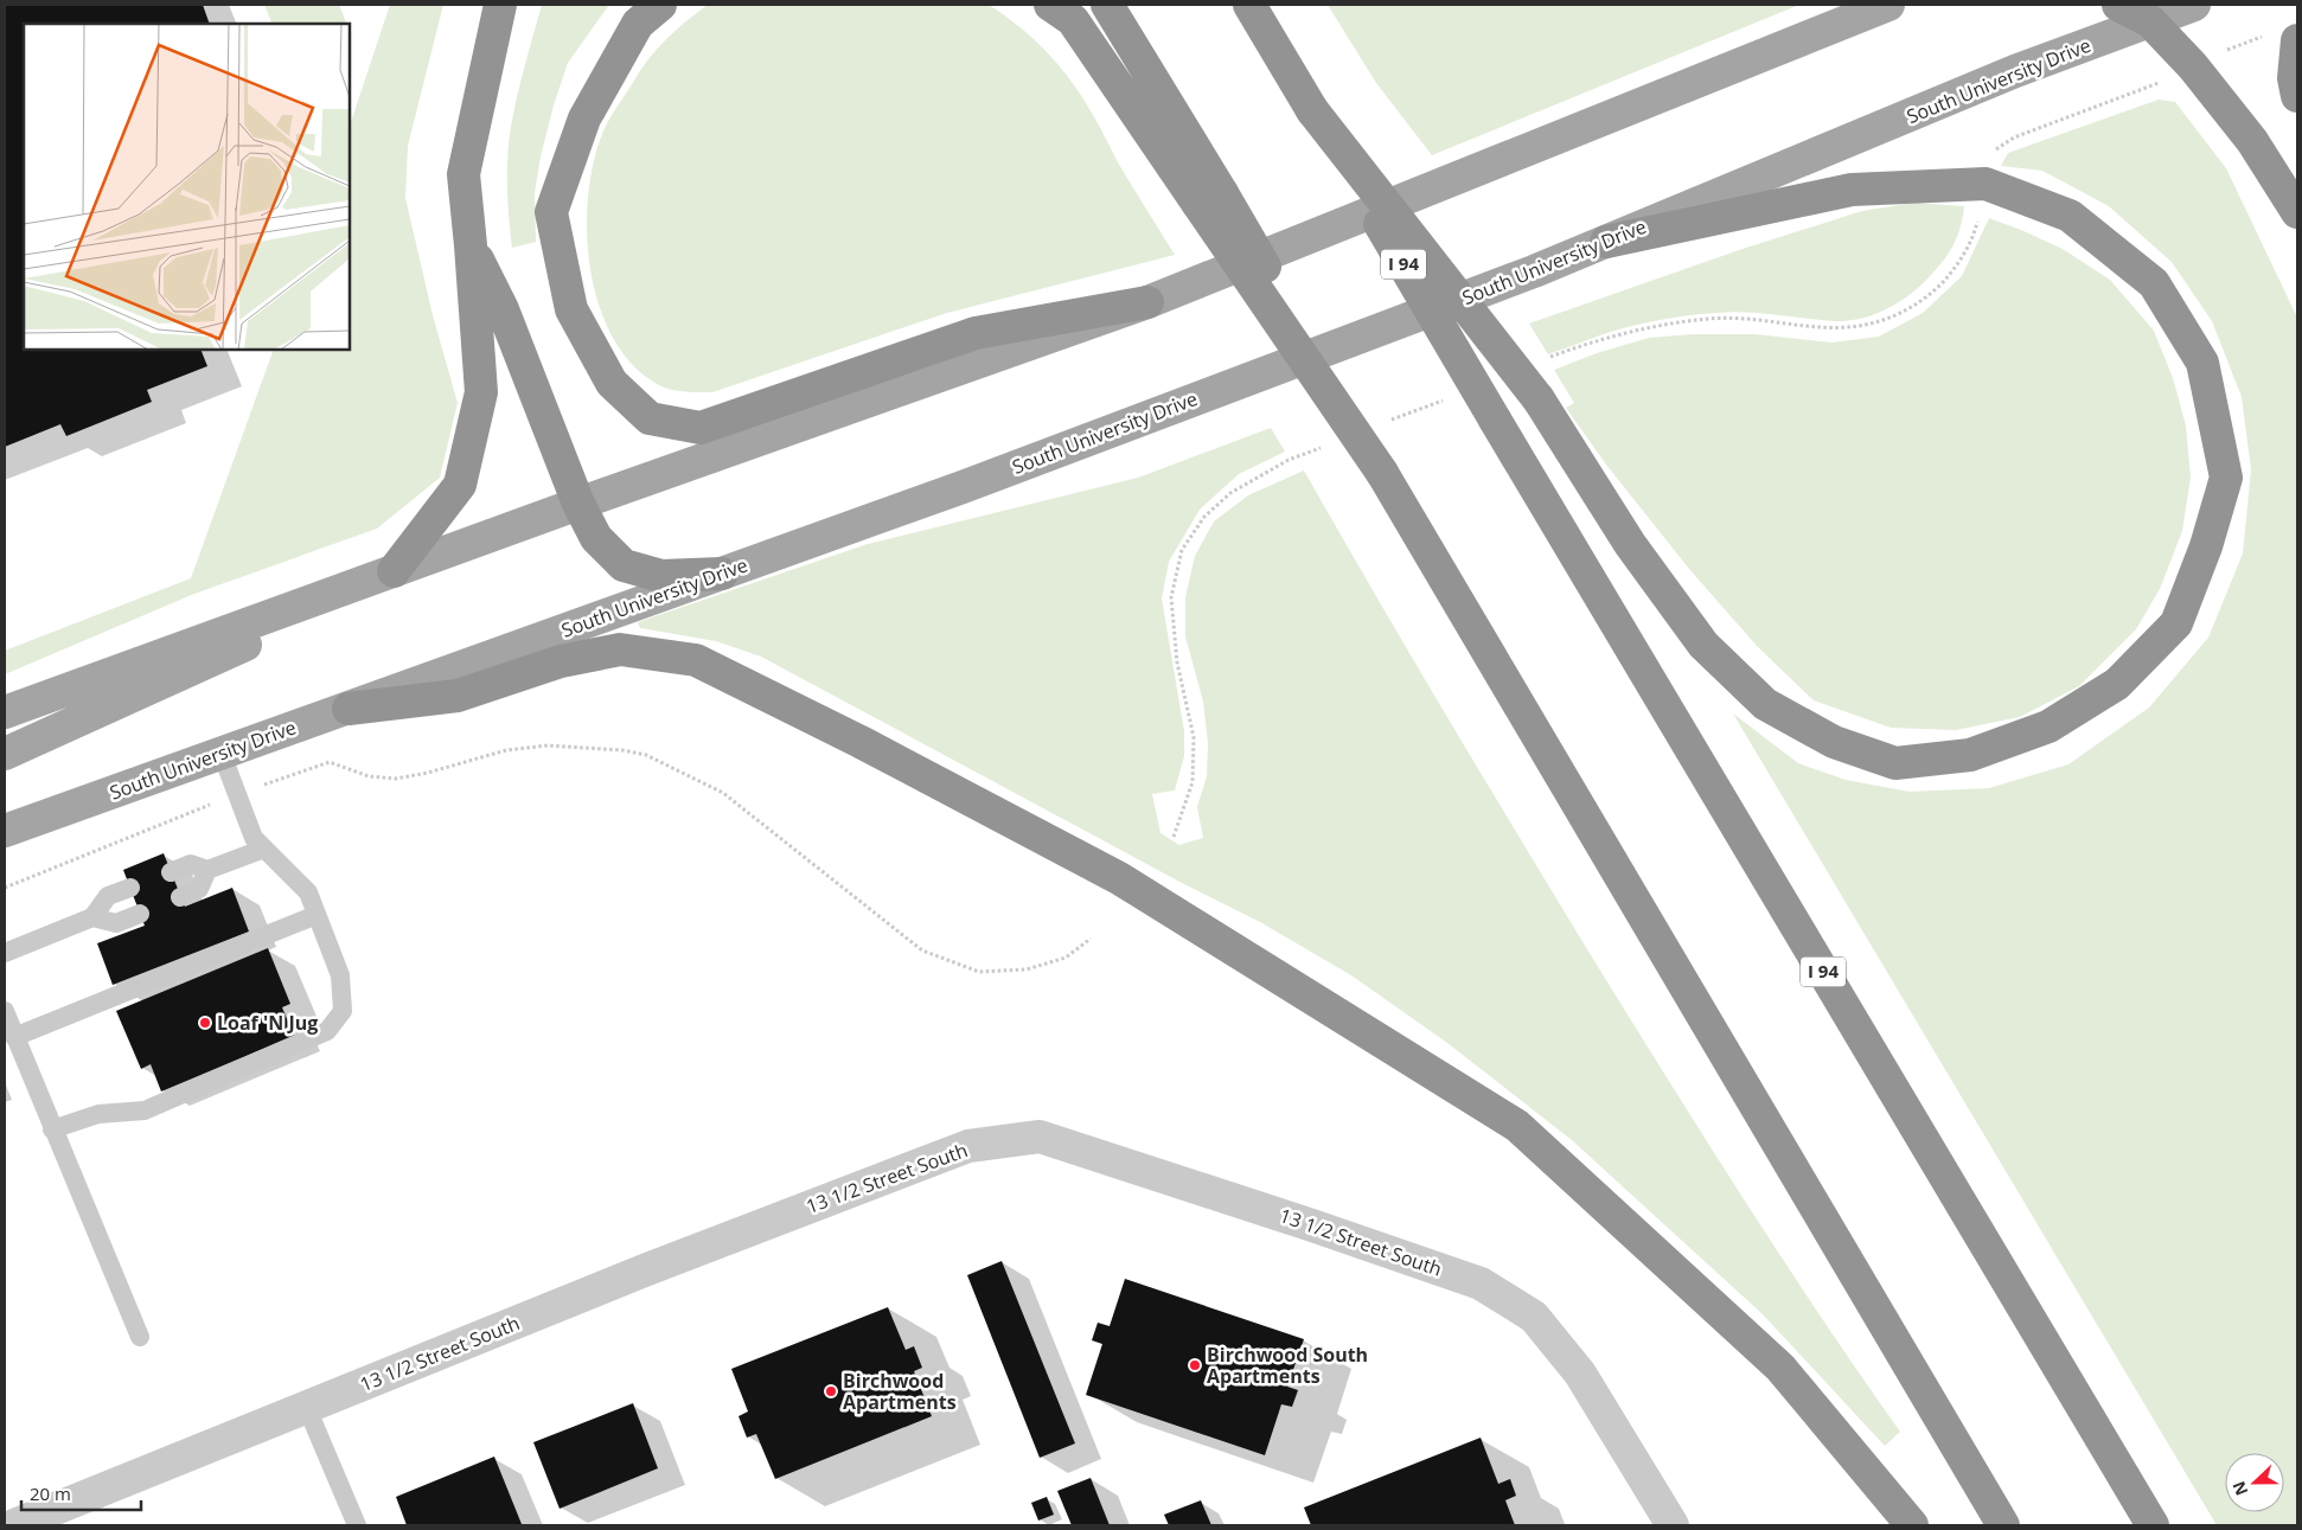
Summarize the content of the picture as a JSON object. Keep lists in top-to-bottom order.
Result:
{
  "streets": {
    "highway": ["I 94"],
    "main road": ["South University Drive"],
    "street": ["13 1/2 Street South"]
  },
  "places": ["Loaf 'N Jug", "Birchwood South Apartments", "Birchwood Apartments"],
  "scale_bar": "20 m",
  "north": "left"
}
